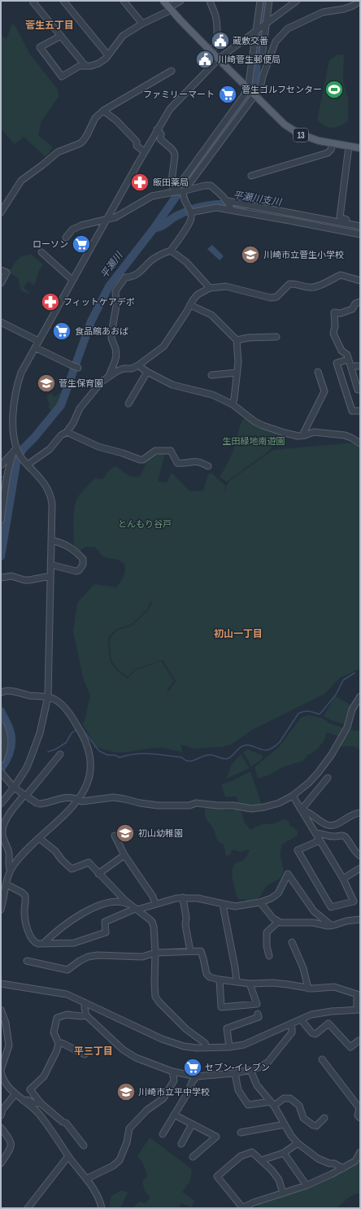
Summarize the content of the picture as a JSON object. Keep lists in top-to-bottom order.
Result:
{
  "streets": {
    "main road": ["13"]
  },
  "districts": ["菅生五丁目", "初山一丁目", "平三丁目"],
  "water": ["平瀬川支川", "平瀬川"],
  "parks": ["生田緑地南遊園", "とんもり谷戸"],
  "places": {
    "public building": ["蔵敷交番", "川崎菅生郵便局"],
    "sports": ["菅生ゴルフセンター"],
    "supermarket": [
      "ファミリーマート",
      "ローソン",
      "食品館あおば",
      "セブン-イレブン"
    ],
    "pharmacy": ["飯田薬局", "フィットケアデポ"],
    "school or university": [
      "川崎市立菅生小学校",
      "菅生保育園",
      "初山幼稚園",
      "川崎市立平中学校"
    ]
  }
}
